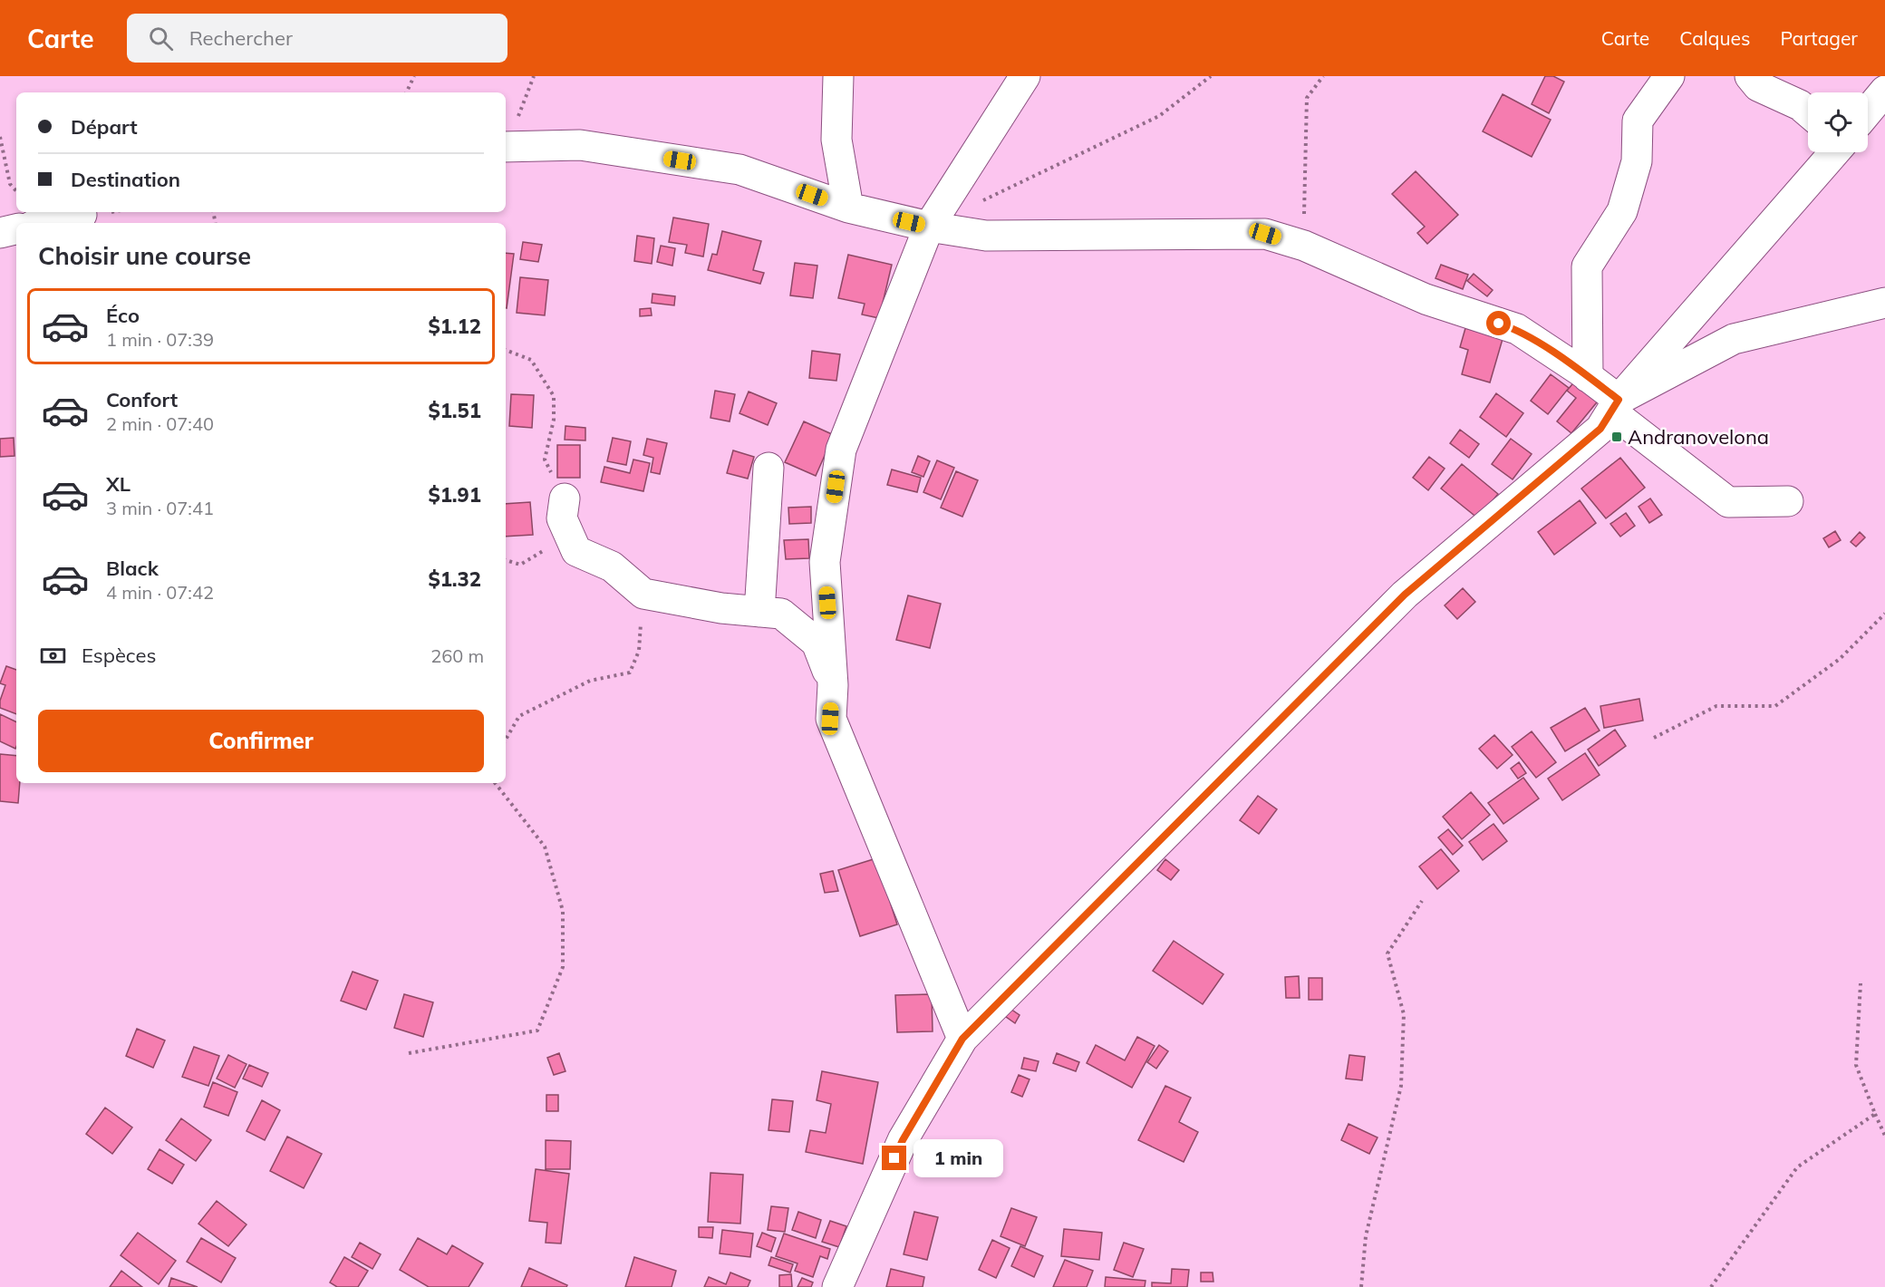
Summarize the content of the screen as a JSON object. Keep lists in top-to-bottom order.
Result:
{
  "places": {
    "transit": ["Andranovelona"]
  },
  "page": {
    "header": "Carte",
    "search": "Rechercher",
    "nav": ["Carte", "Calques", "Partager"],
    "banner": ["Départ", "Destination"],
    "heading": "Choisir une course",
    "list": [
      {
        "name": "Éco",
        "note": "1 min · 07:39",
        "value": "$1.12"
      },
      {
        "name": "Confort",
        "note": "2 min · 07:40",
        "value": "$1.51"
      },
      {
        "name": "XL",
        "note": "3 min · 07:41",
        "value": "$1.91"
      },
      {
        "name": "Black",
        "note": "4 min · 07:42",
        "value": "$1.32"
      }
    ],
    "pay": ["Espèces", "260 m"],
    "buttons": "Confirmer",
    "bubble": "1 min"
  }
}
